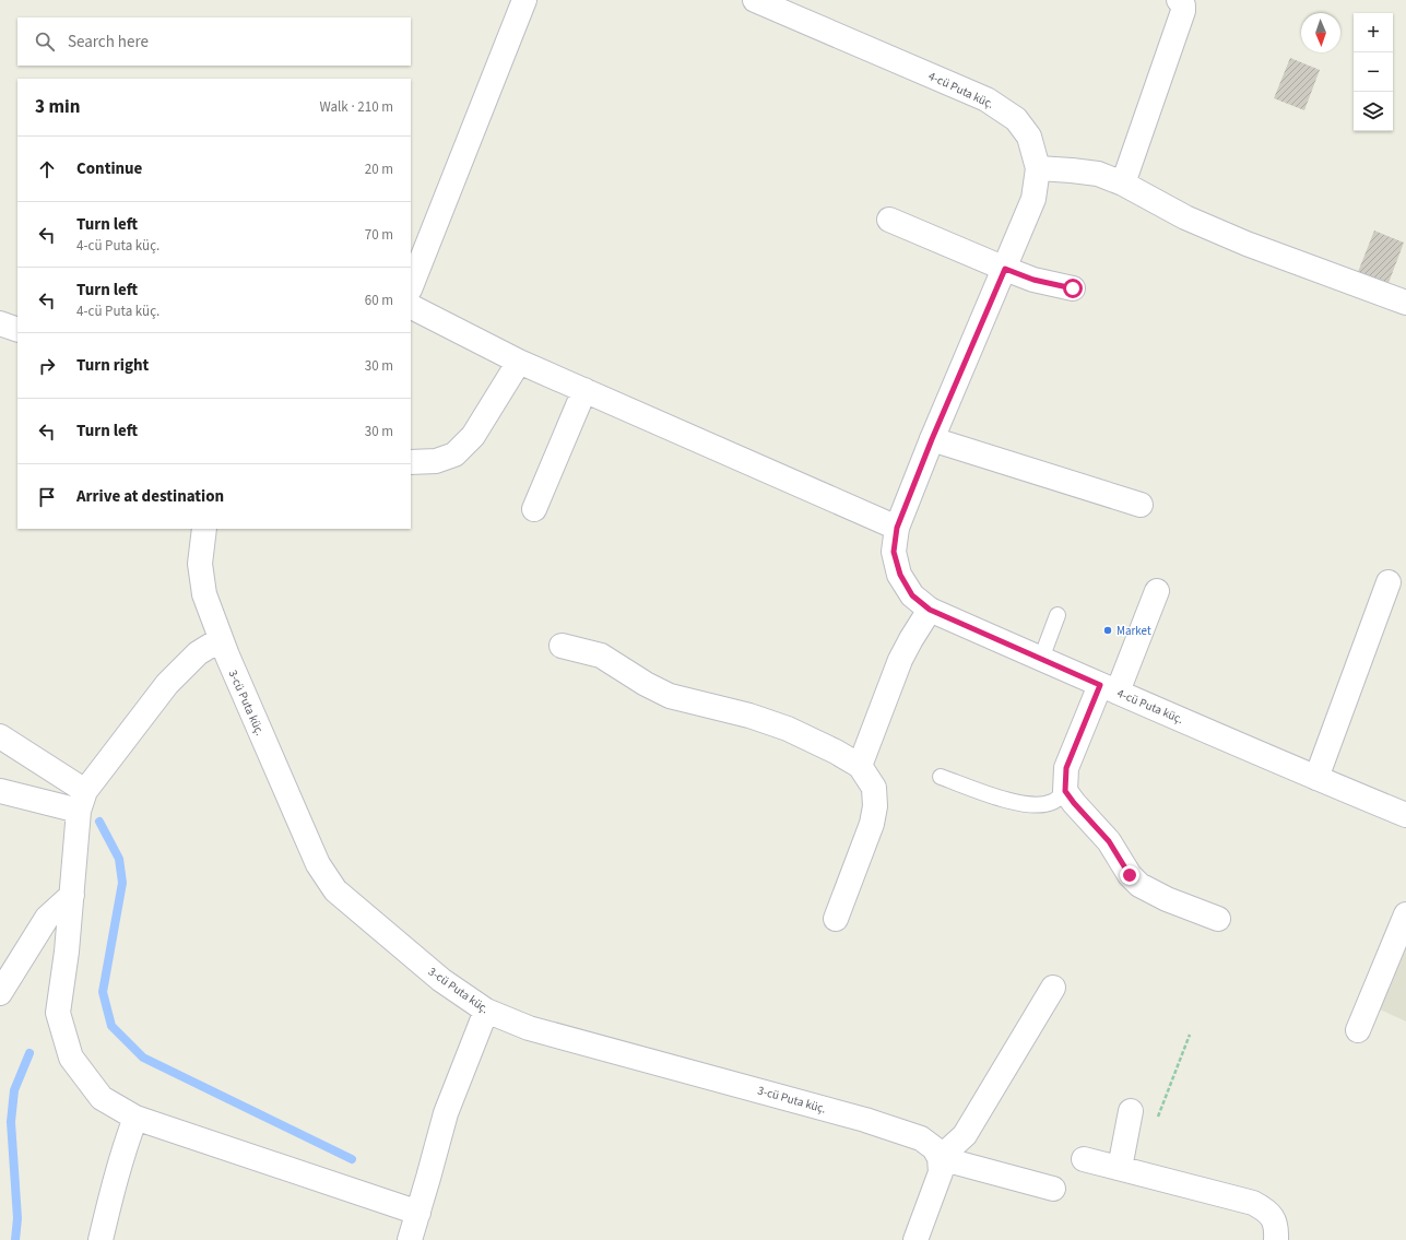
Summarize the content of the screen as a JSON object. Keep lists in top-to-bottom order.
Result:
{
  "streets": {
    "street": ["4-cü Puta küç.", "3-cü Puta küç."]
  },
  "places": ["Market"],
  "north": "bottom",
  "page": {
    "map_buttons": ["+", "−"],
    "search": "Search here",
    "heading": ["3 min", "Walk · 210 m"],
    "list": [
      ["Continue", "20 m"],
      ["Turn left", "4-cü Puta küç.", "70 m"],
      ["Turn left", "4-cü Puta küç.", "60 m"],
      ["Turn right", "30 m"],
      ["Turn left", "30 m"],
      "Arrive at destination"
    ]
  }
}
